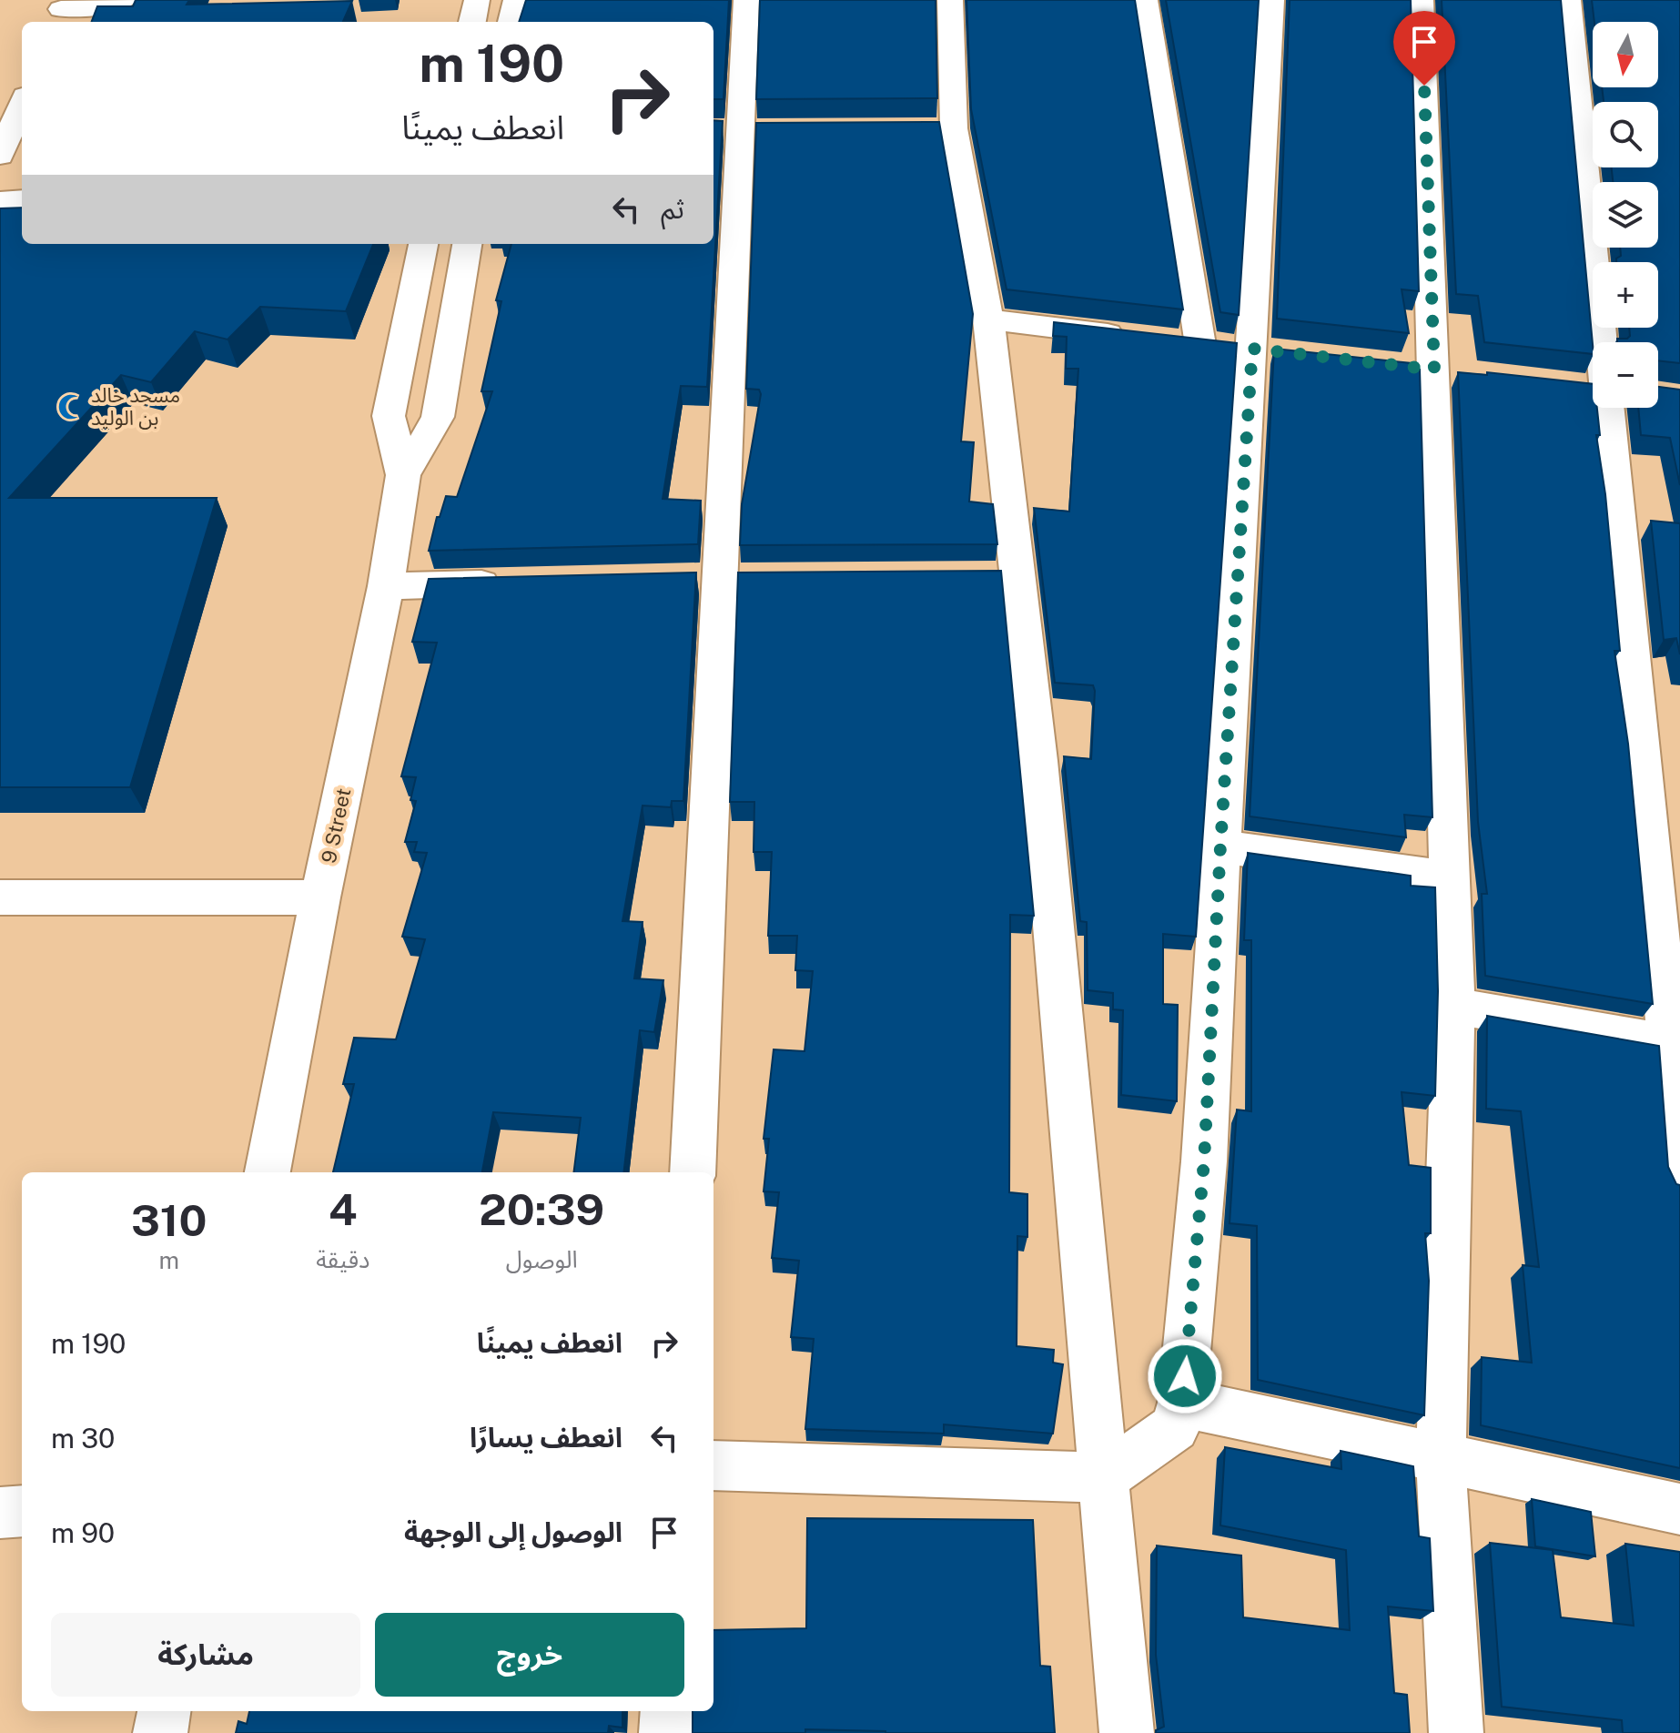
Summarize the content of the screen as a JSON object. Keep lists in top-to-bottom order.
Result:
{
  "streets": {
    "street": ["9 Street"]
  },
  "places": {
    "mosque": ["مسجد خالد بن الوليد"]
  },
  "north": "bottom",
  "page": {
    "map_buttons": ["+", "−"],
    "turn": ["190 m", "انعطف يمينًا"],
    "then": "ثم",
    "eta": [
      "20:39",
      "الوصول",
      "4",
      "دقيقة",
      "310",
      "m"
    ],
    "list": [
      {
        "name": "انعطف يمينًا",
        "value": "190 m"
      },
      {
        "name": "انعطف يسارًا",
        "value": "30 m"
      },
      {
        "name": "الوصول إلى الوجهة",
        "value": "90 m"
      }
    ],
    "buttons": ["خروج", "مشاركة"]
  }
}
